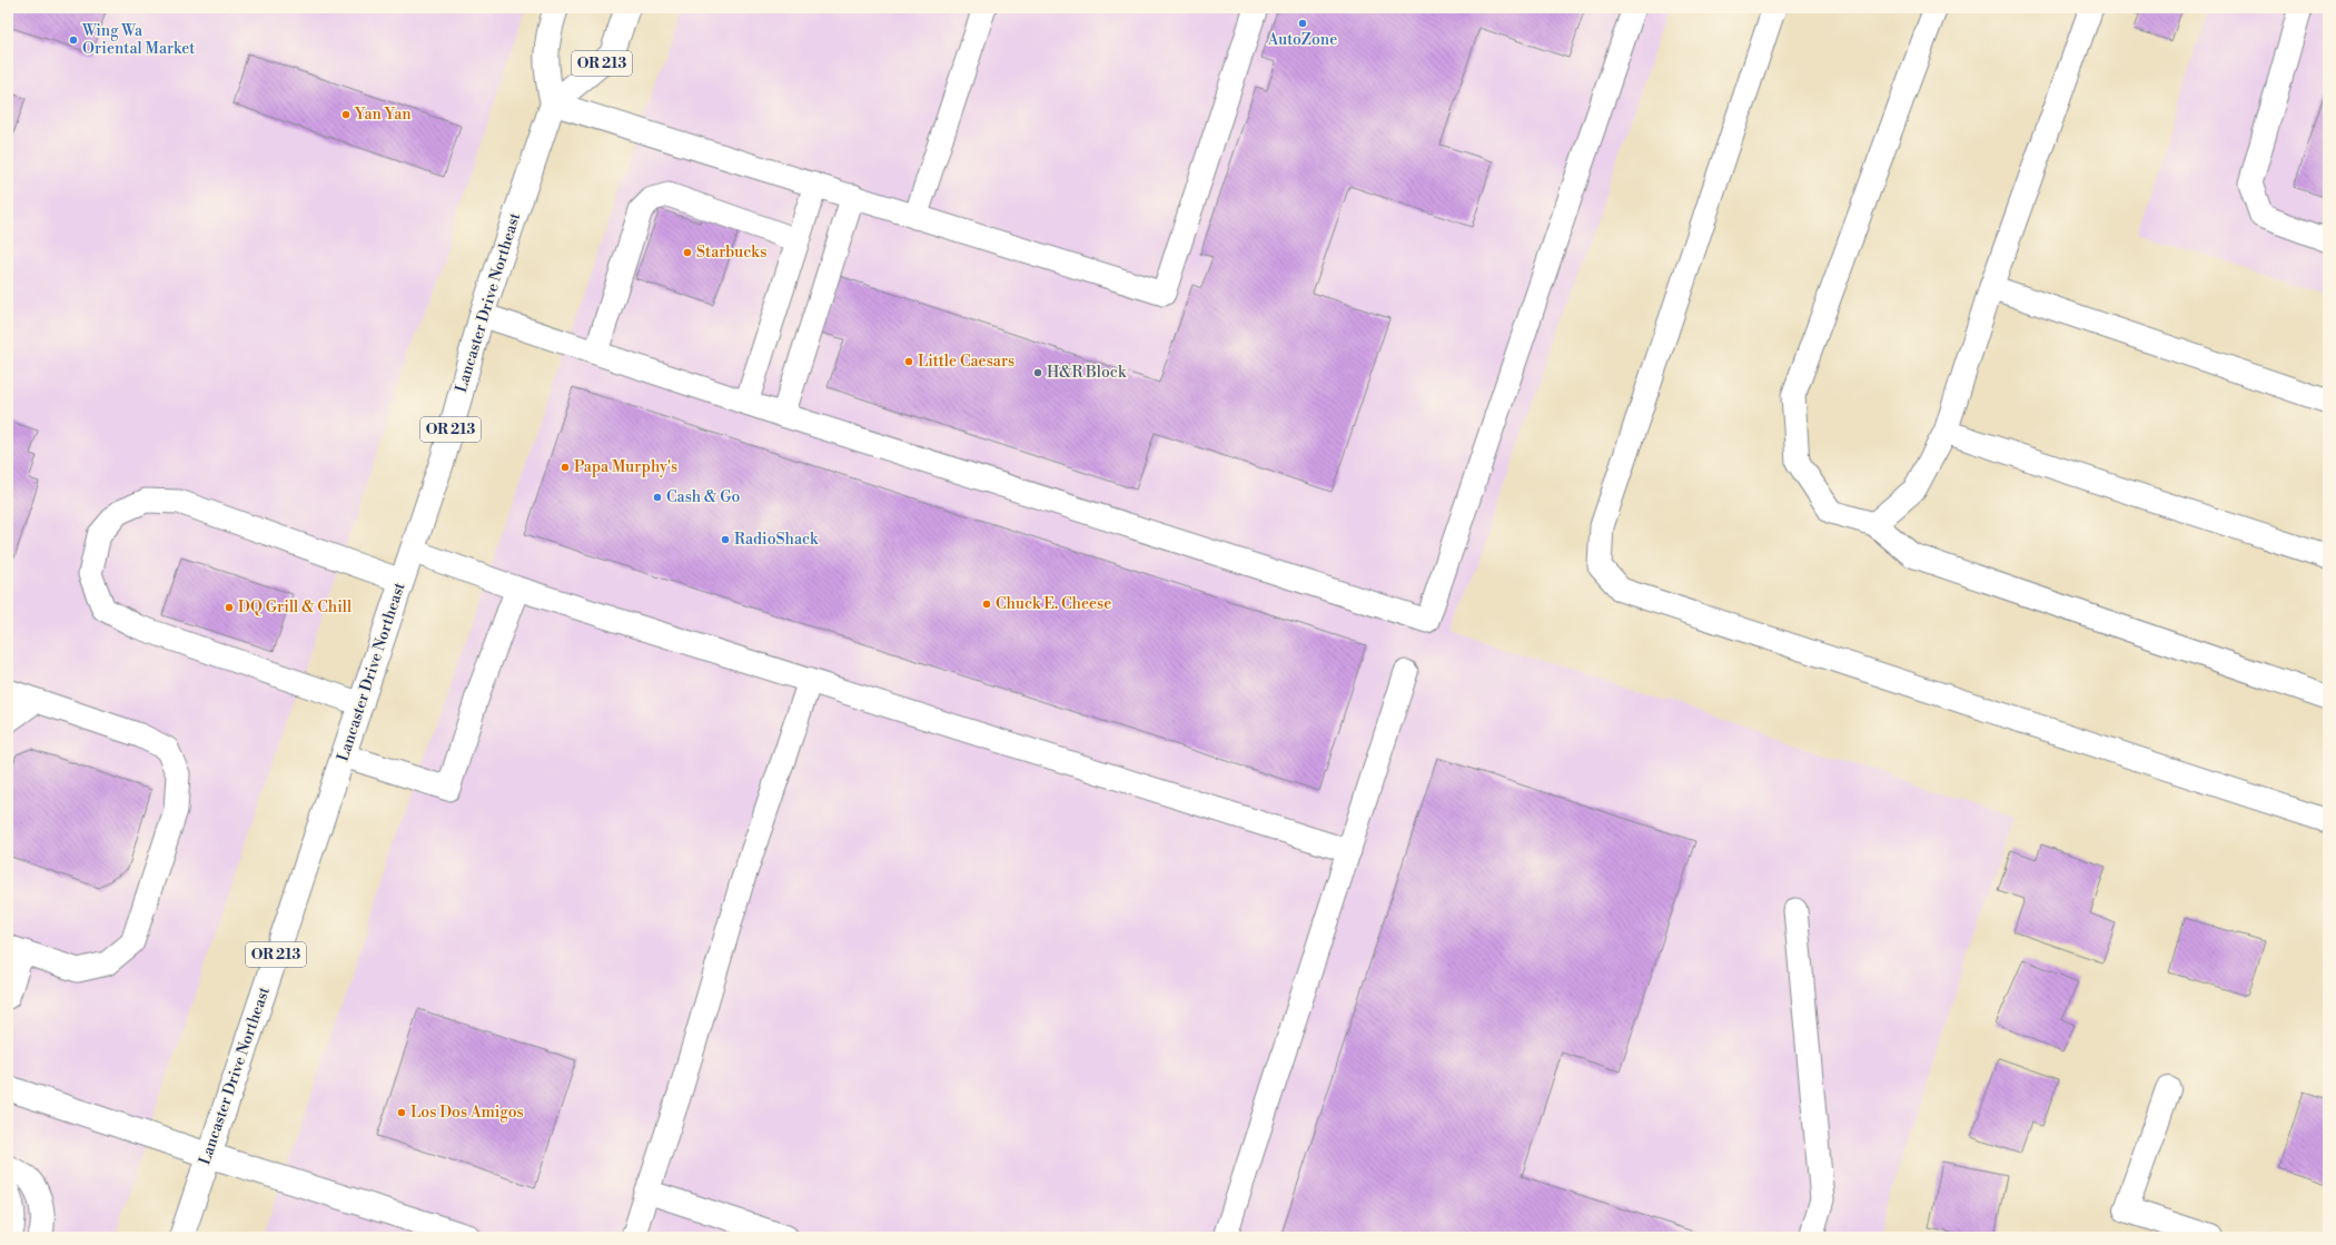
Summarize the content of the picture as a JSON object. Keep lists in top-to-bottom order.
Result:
{
  "streets": {
    "main road": ["OR 213", "Lancaster Drive Northeast"]
  },
  "crossings": [
    ["OR 213", "Lancaster Drive Northeast"]
  ],
  "places": [
    "AutoZone",
    "Wing Wa Oriental Market",
    "Yan Yan",
    "Starbucks",
    "Little Caesars",
    "H&R Block",
    "Papa Murphy's",
    "Cash & Go",
    "RadioShack",
    "Chuck E. Cheese",
    "DQ Grill & Chill",
    "Los Dos Amigos"
  ]
}
